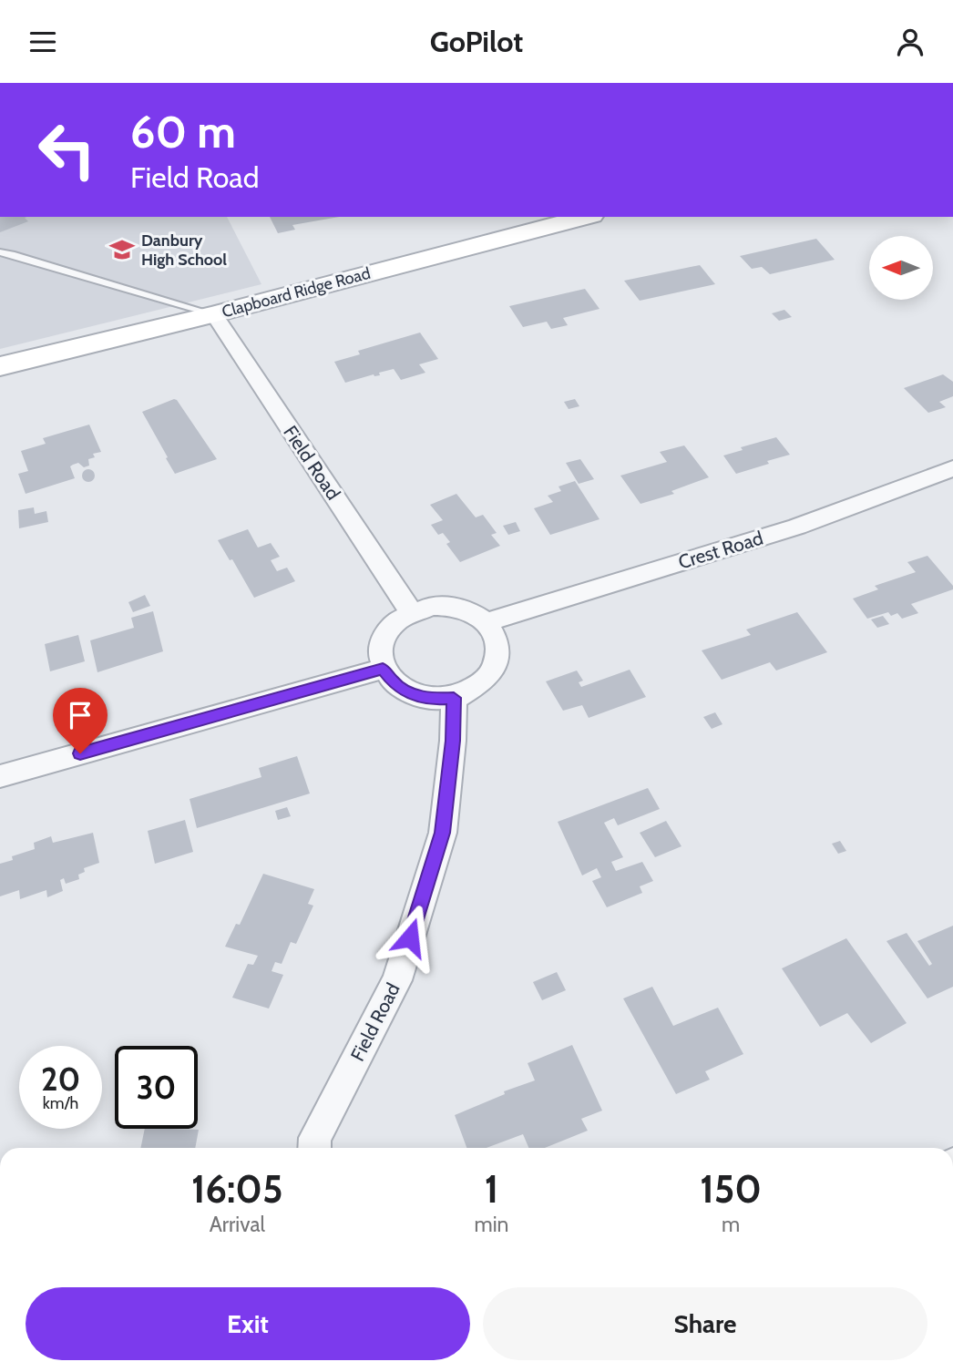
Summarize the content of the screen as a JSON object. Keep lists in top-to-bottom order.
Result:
{
  "streets": {
    "main road": ["Clapboard Ridge Road"],
    "street": ["Field Road", "Crest Road"]
  },
  "crossings": [
    ["Clapboard Ridge Road", "Field Road"],
    ["Field Road", "Crest Road"]
  ],
  "places": {
    "school or university": ["Danbury High School"]
  },
  "north": "left",
  "page": {
    "header": "GoPilot",
    "turn": ["60 m", "Field Road"],
    "speed": "20 km/h",
    "limit": "30",
    "eta": [
      "16:05",
      "Arrival",
      "1",
      "min",
      "150",
      "m"
    ],
    "buttons": ["Exit", "Share"]
  }
}
